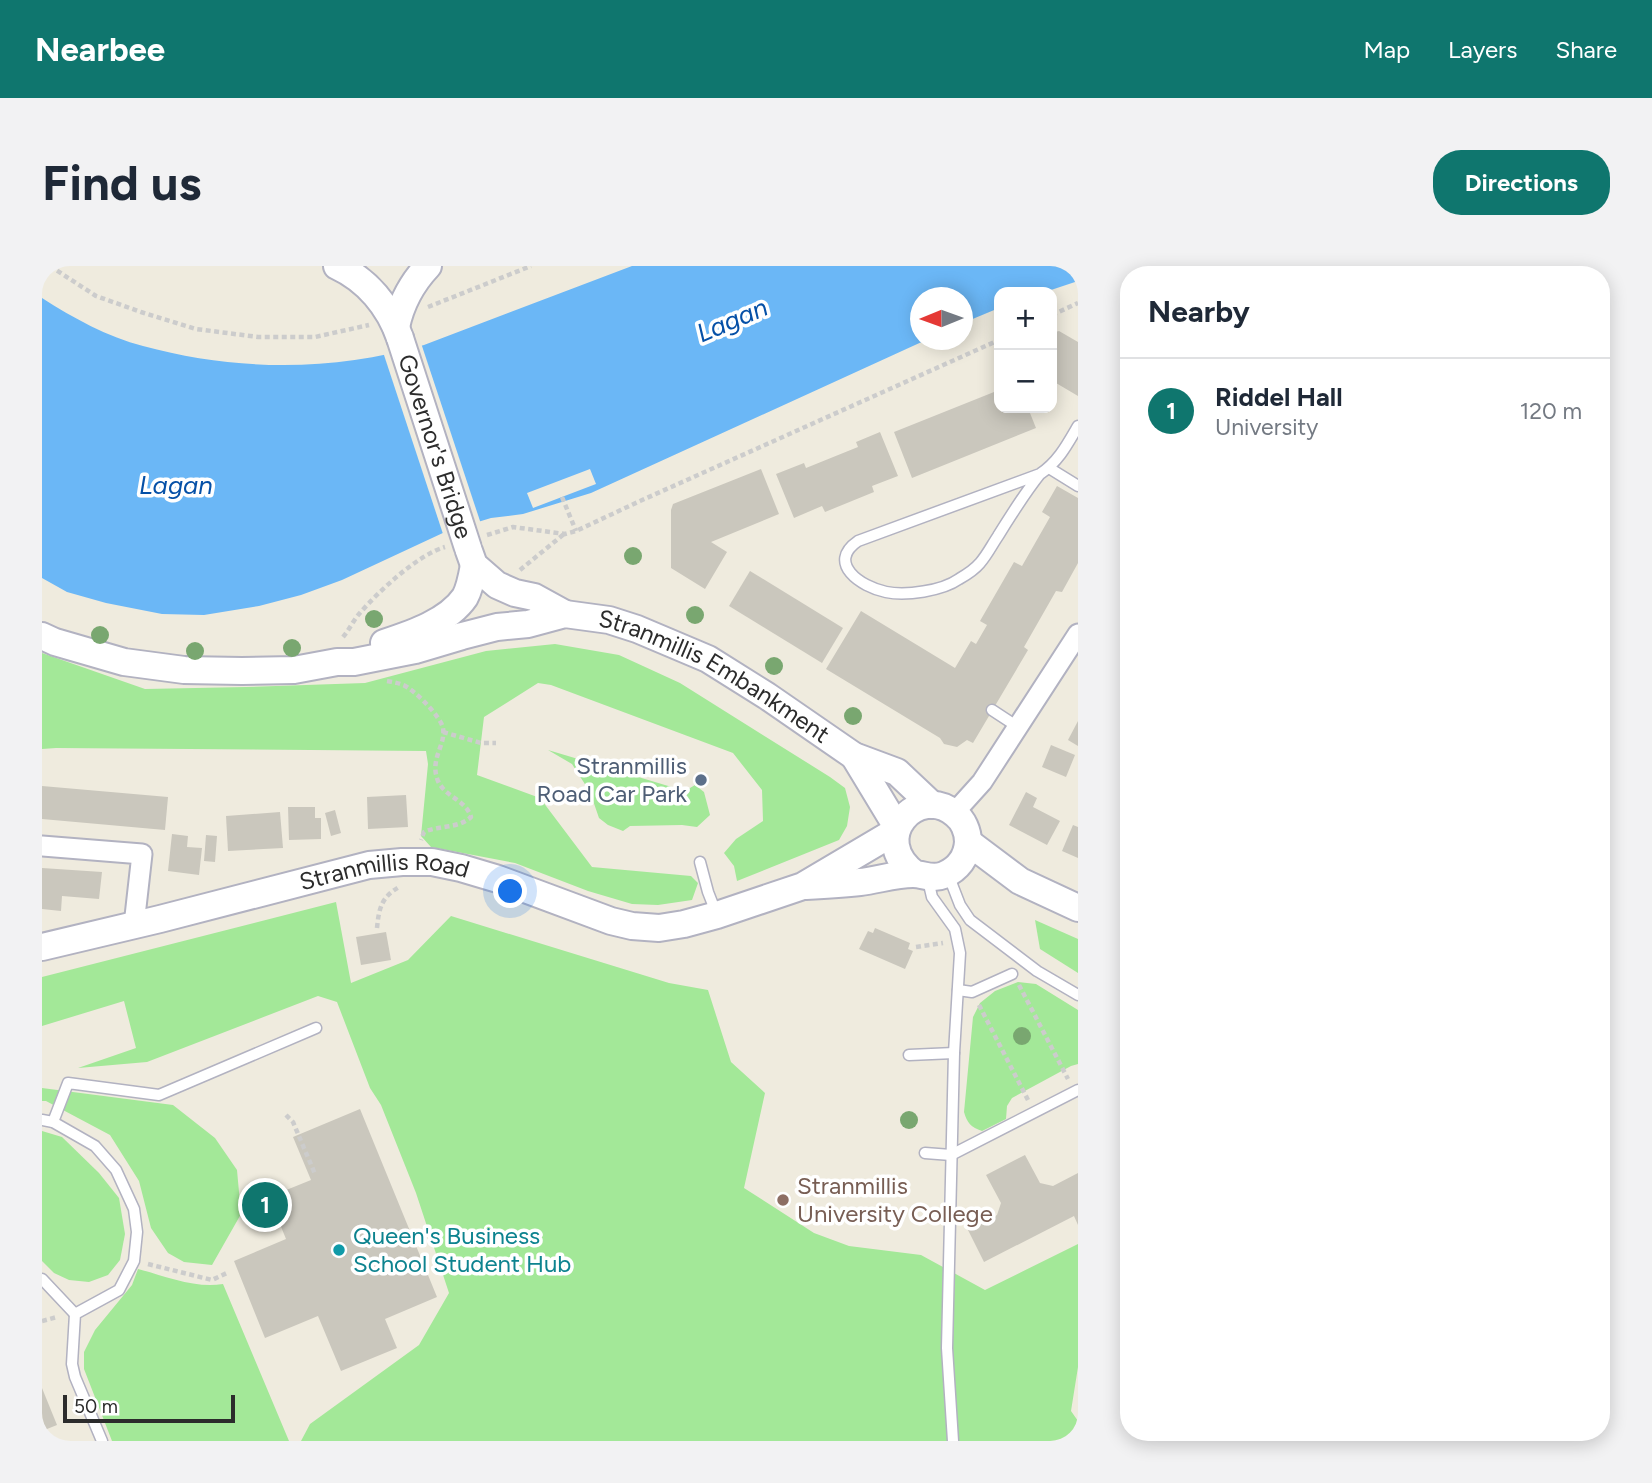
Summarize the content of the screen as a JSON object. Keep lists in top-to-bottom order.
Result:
{
  "streets": {
    "street": ["Governor's Bridge", "Stranmillis Embankment", "Stranmillis Road"]
  },
  "crossings": [
    ["Governor's Bridge", "Stranmillis Embankment"],
    ["Stranmillis Embankment", "Stranmillis Road"]
  ],
  "water": ["Lagan"],
  "places": ["Stranmillis Road Car Park", "Stranmillis University College", "Queen's Business School Student Hub"],
  "scale_bar": "50 m",
  "north": "left",
  "page": {
    "header": "Nearbee",
    "nav": ["Map", "Layers", "Share"],
    "buttons": "Directions",
    "title": "Find us",
    "heading": "Nearby",
    "map_buttons": ["+", "−"],
    "list": [
      {
        "mark": "1",
        "name": "Riddel Hall",
        "note": "University",
        "value": "120 m"
      }
    ],
    "pins": "1",
    "scale": "50 m"
  }
}
